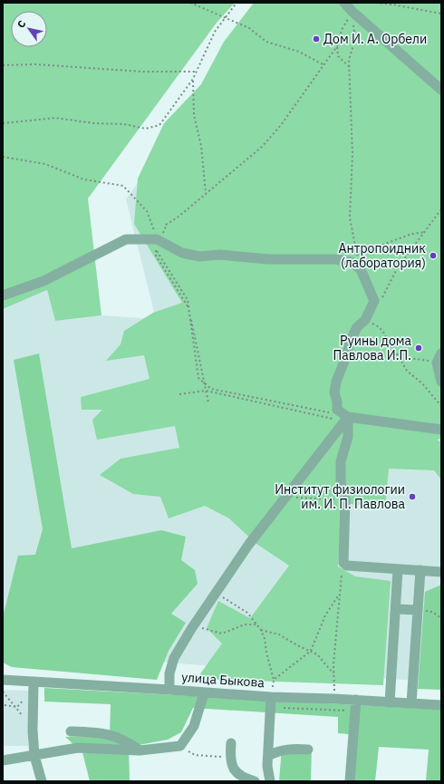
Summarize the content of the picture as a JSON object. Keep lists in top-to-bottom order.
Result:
{
  "streets": {
    "street": ["улица Быкова"]
  },
  "places": [
    "Дом И. А. Орбели",
    "Антропоидник (лаборатория)",
    "Руины дома Павлова И.П.",
    "Институт физиологии им. И. П. Павлова"
  ],
  "north": "top left"
}
